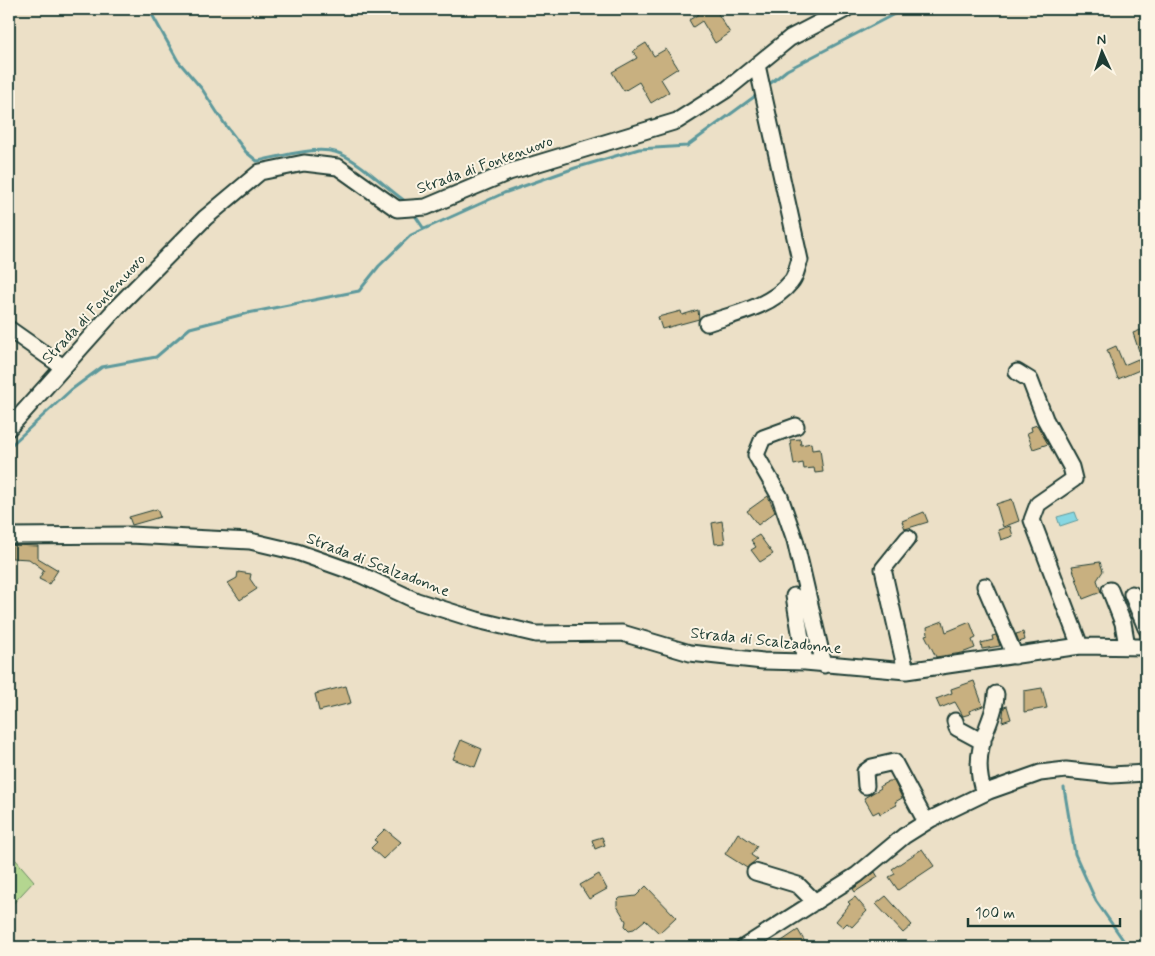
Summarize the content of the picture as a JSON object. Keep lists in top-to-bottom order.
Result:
{
  "streets": {
    "street": ["Strada di Fontenuovo", "Strada di Scalzadonne"]
  },
  "scale_bar": "100 m",
  "north": "top"
}
